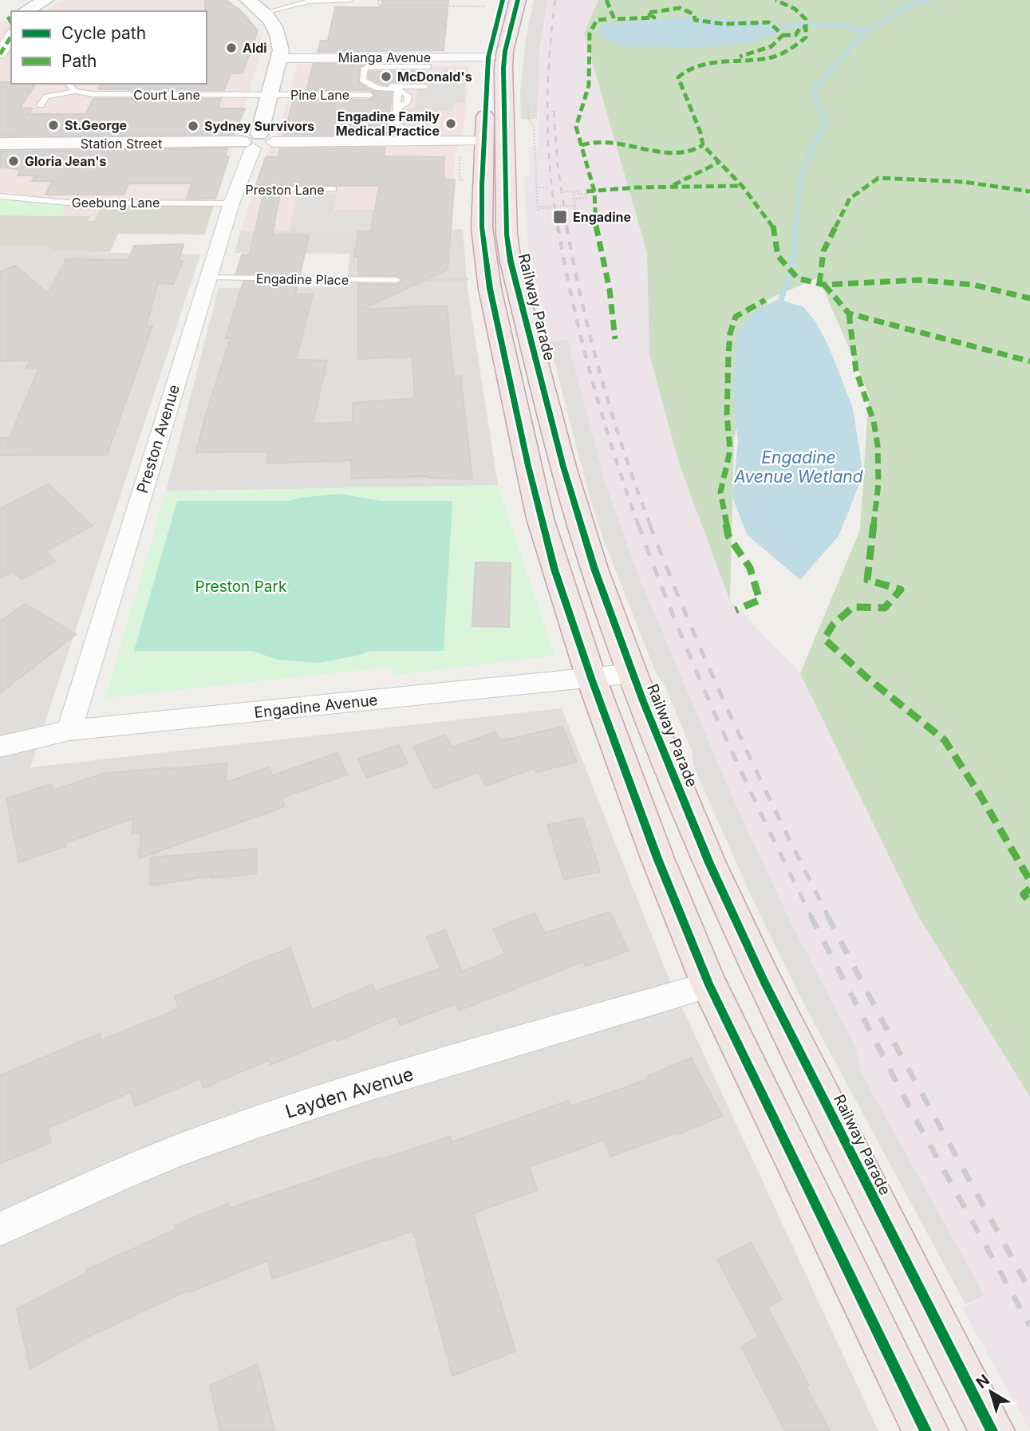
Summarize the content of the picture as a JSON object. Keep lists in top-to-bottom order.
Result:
{
  "streets": {
    "highway": ["Railway Parade"],
    "street": [
      "Mianga Avenue",
      "Station Street",
      "Preston Avenue",
      "Engadine Avenue",
      "Layden Avenue"
    ],
    "lane": [
      "Court Lane",
      "Pine Lane",
      "Preston Lane",
      "Geebung Lane",
      "Engadine Place"
    ]
  },
  "crossings": [
    ["Court Lane", "Pine Lane"],
    ["Station Street", "Preston Avenue"],
    ["Preston Lane", "Geebung Lane"],
    ["Preston Lane", "Preston Avenue"],
    ["Geebung Lane", "Preston Avenue"],
    ["Engadine Place", "Preston Avenue"],
    ["Railway Parade", "Engadine Avenue"],
    ["Preston Avenue", "Engadine Avenue"]
  ],
  "water": ["Engadine Avenue Wetland"],
  "parks": ["Preston Park"],
  "places": {
    "other": [
      "Aldi",
      "McDonald's",
      "Engadine Family Medical Practice",
      "St.George",
      "Sydney Survivors",
      "Gloria Jean's"
    ],
    "transit": ["Engadine"]
  },
  "legend": ["Cycle path", "Path"],
  "north": "top left"
}
